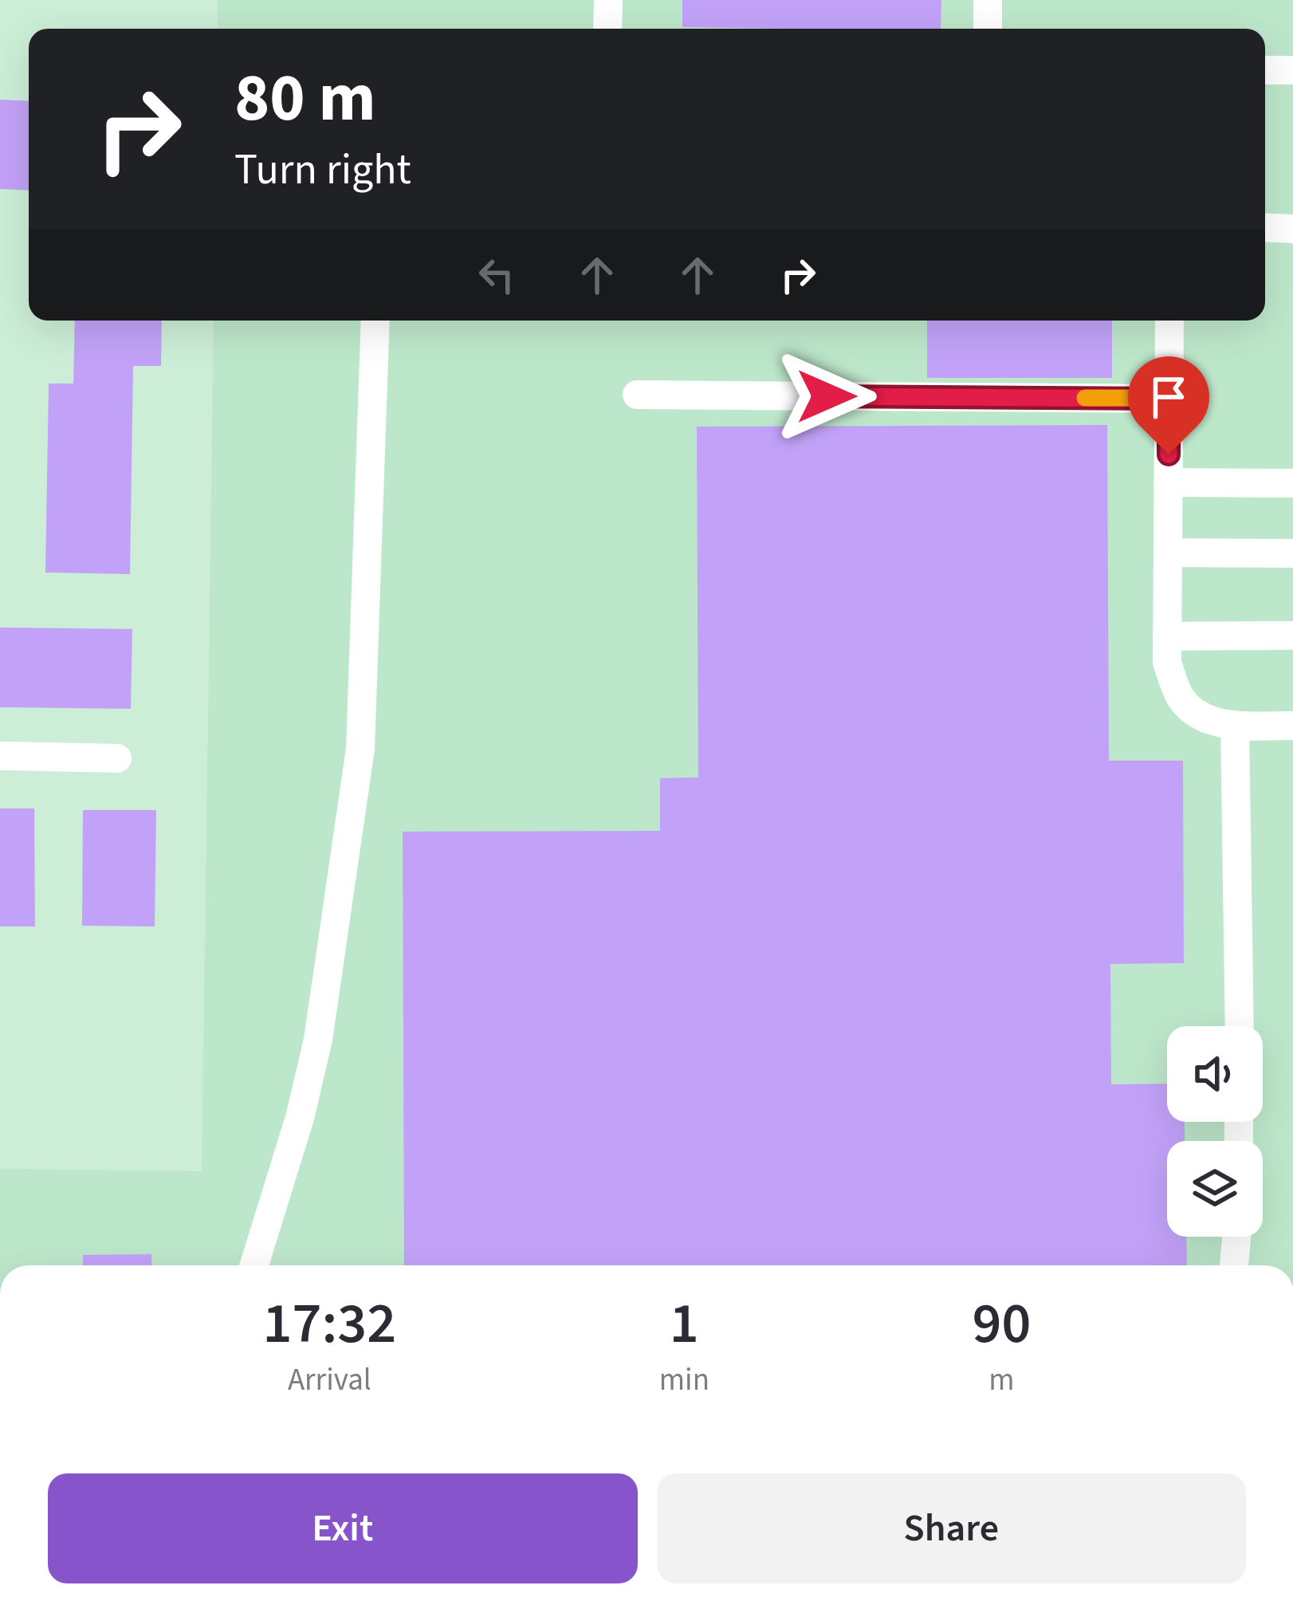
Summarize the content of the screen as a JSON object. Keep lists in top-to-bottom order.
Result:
{
  "page": {
    "turn": ["80 m", "Turn right"],
    "eta": [
      "17:32",
      "Arrival",
      "1",
      "min",
      "90",
      "m"
    ],
    "buttons": ["Exit", "Share"]
  }
}
